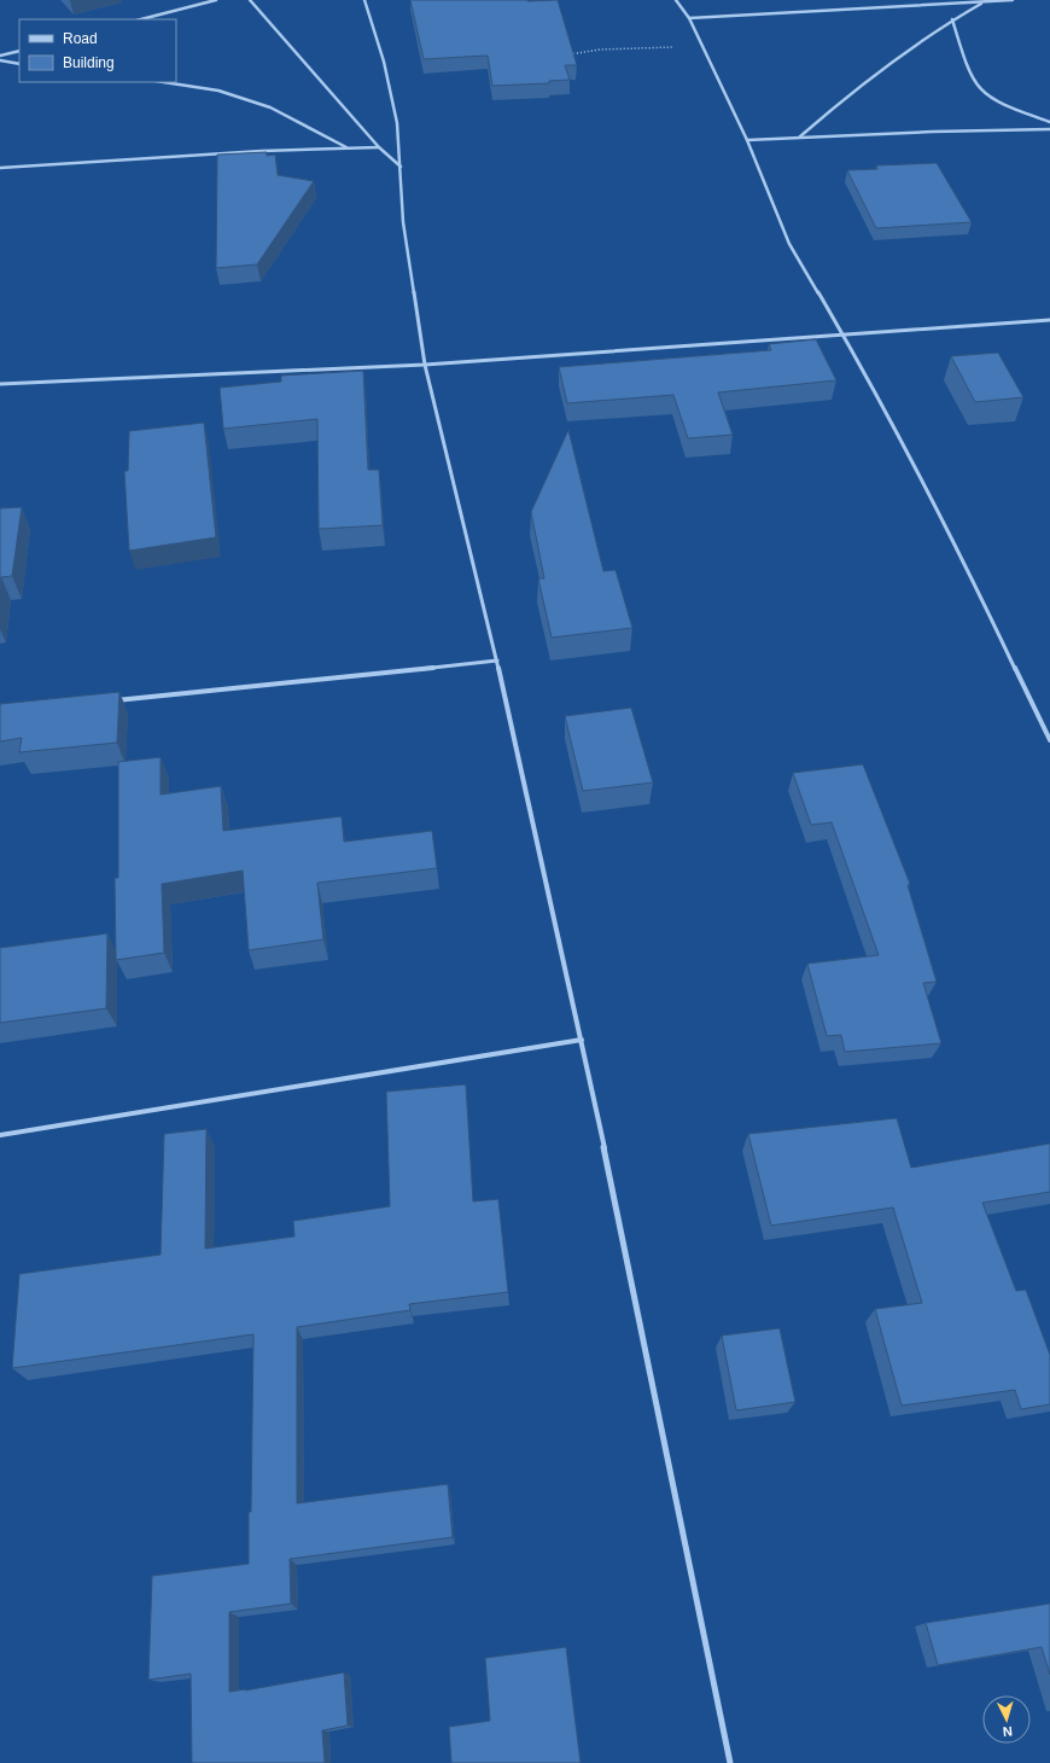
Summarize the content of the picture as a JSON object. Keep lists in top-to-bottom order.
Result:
{
  "legend": ["Road", "Building"],
  "north": "bottom"
}
